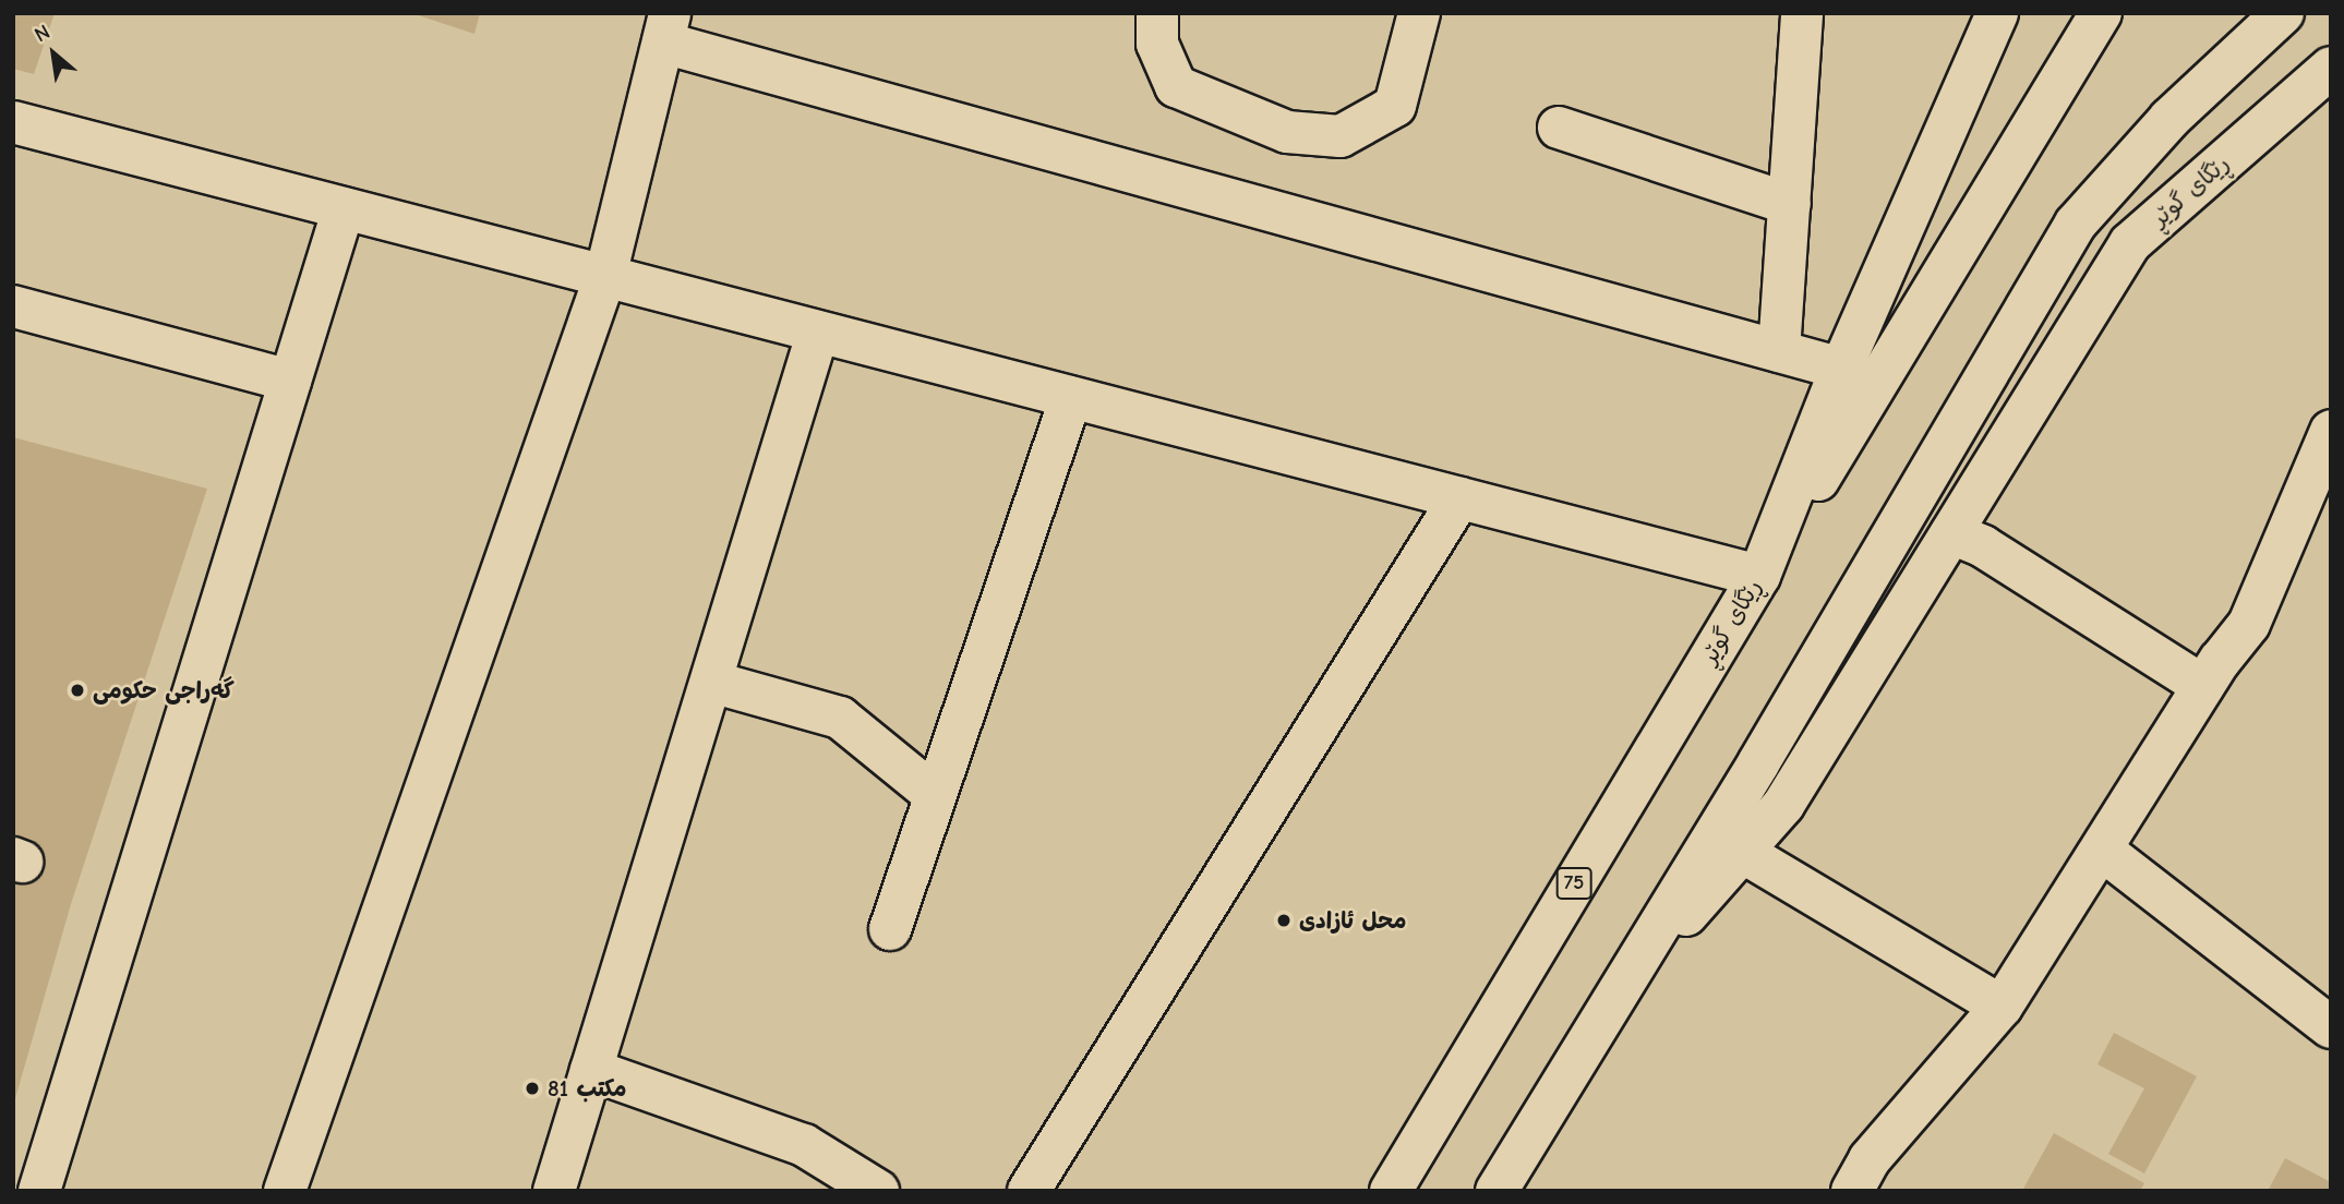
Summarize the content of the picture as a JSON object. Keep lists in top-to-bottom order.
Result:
{
  "streets": {
    "main road": ["ڕێگای گوێڕ", "75"]
  },
  "places": ["گەراجی حکومی", "محل ئازادى", "مكتب 81"],
  "north": "top left"
}
